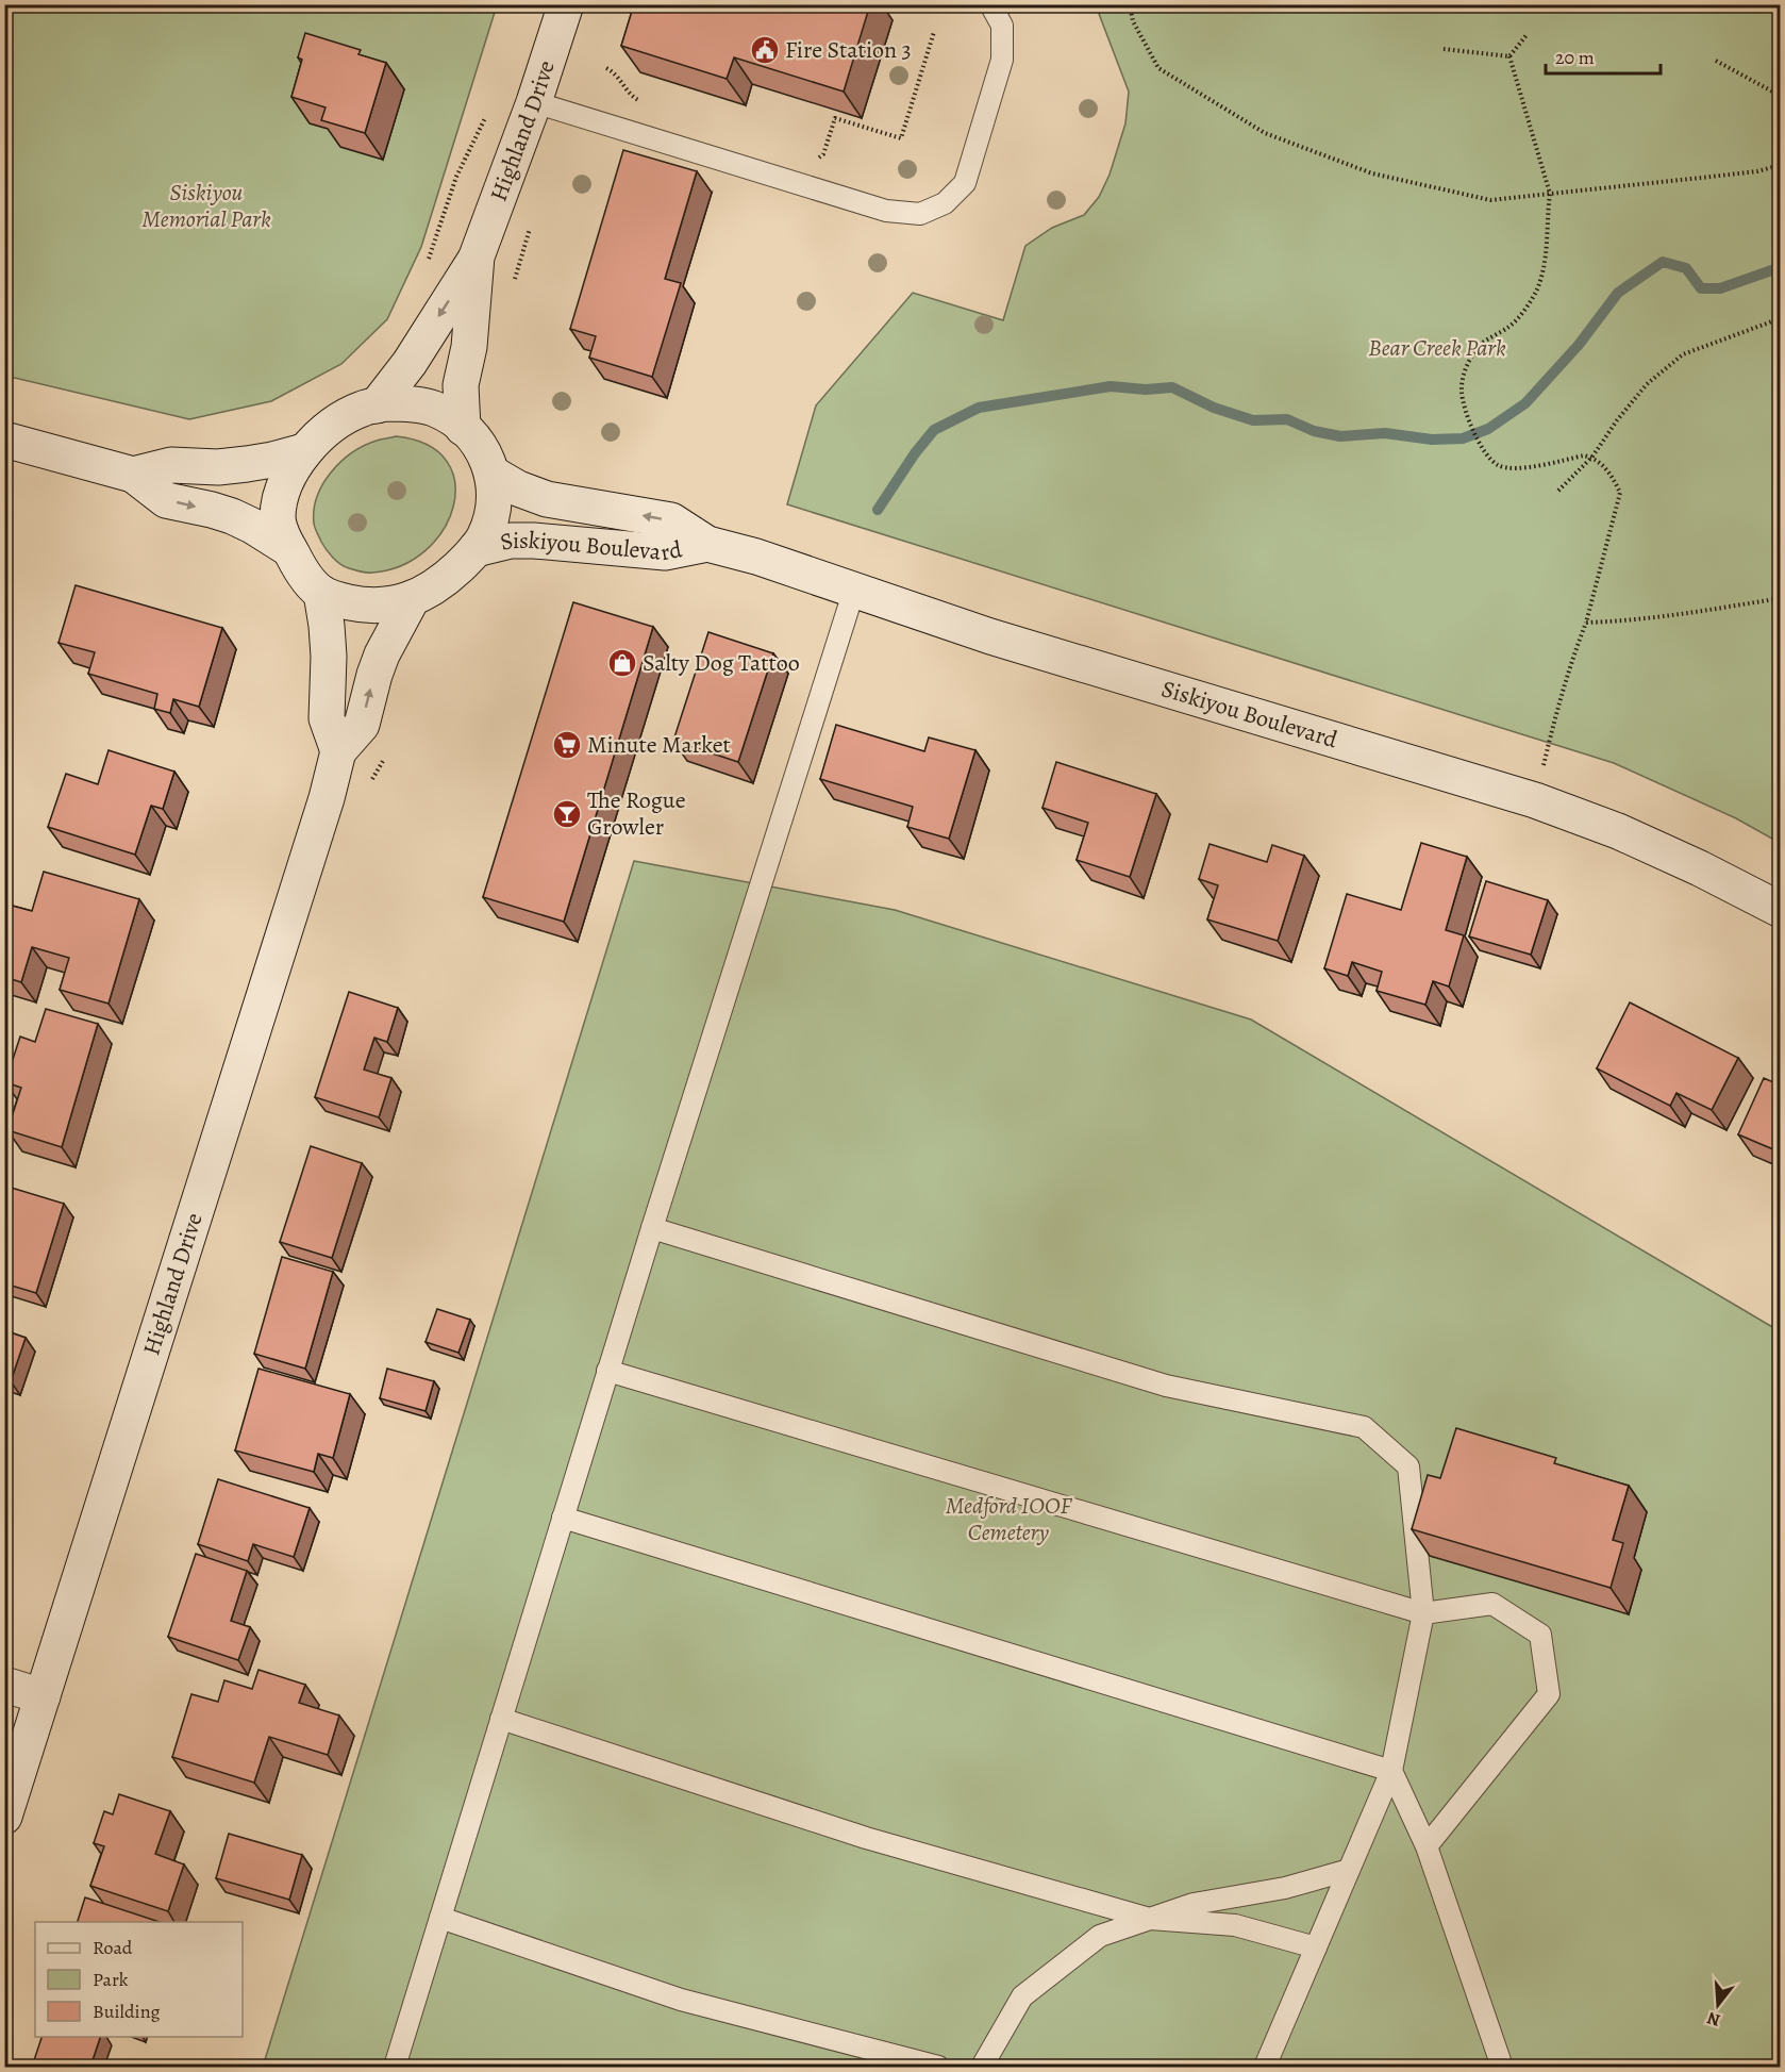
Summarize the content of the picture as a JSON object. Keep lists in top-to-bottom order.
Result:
{
  "streets": {
    "main road": ["Highland Drive", "Siskiyou Boulevard"]
  },
  "crossings": [
    ["Highland Drive", "Siskiyou Boulevard"]
  ],
  "parks": ["Siskiyou Memorial Park", "Bear Creek Park", "Medford IOOF Cemetery"],
  "places": {
    "public building": ["Fire Station 3"],
    "shop": ["Salty Dog Tattoo"],
    "supermarket": ["Minute Market"],
    "bar": ["The Rogue Growler"]
  },
  "legend": ["Road", "Park", "Building"],
  "scale_bar": "20 m",
  "north": "bottom"
}
